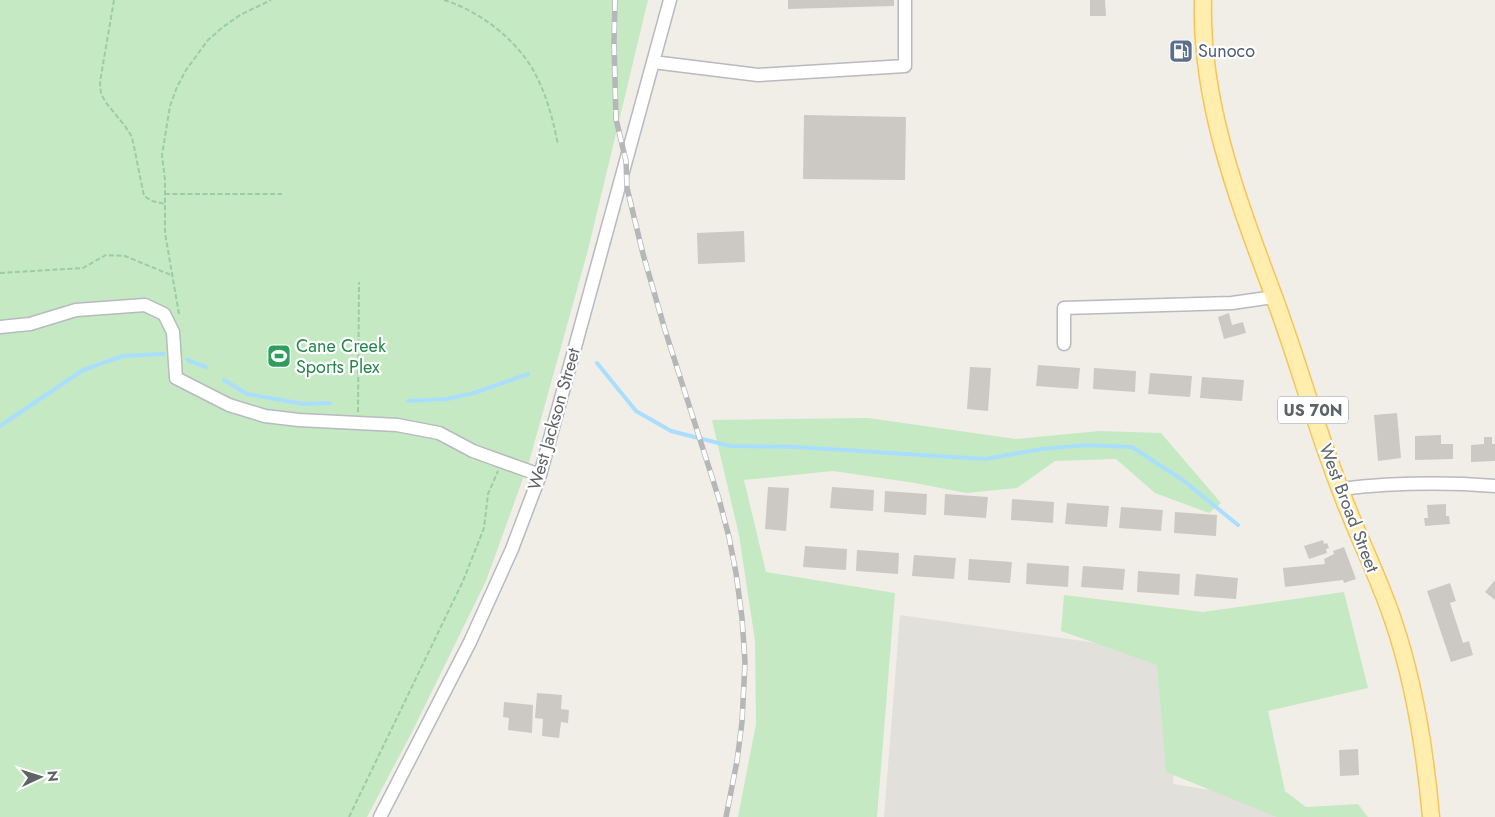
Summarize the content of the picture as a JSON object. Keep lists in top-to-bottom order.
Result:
{
  "streets": {
    "main road": ["US 70N", "West Broad Street"],
    "street": ["West Jackson Street"]
  },
  "places": {
    "fuel station": ["Sunoco"],
    "sports": ["Cane Creek Sports Plex"]
  },
  "north": "right"
}
